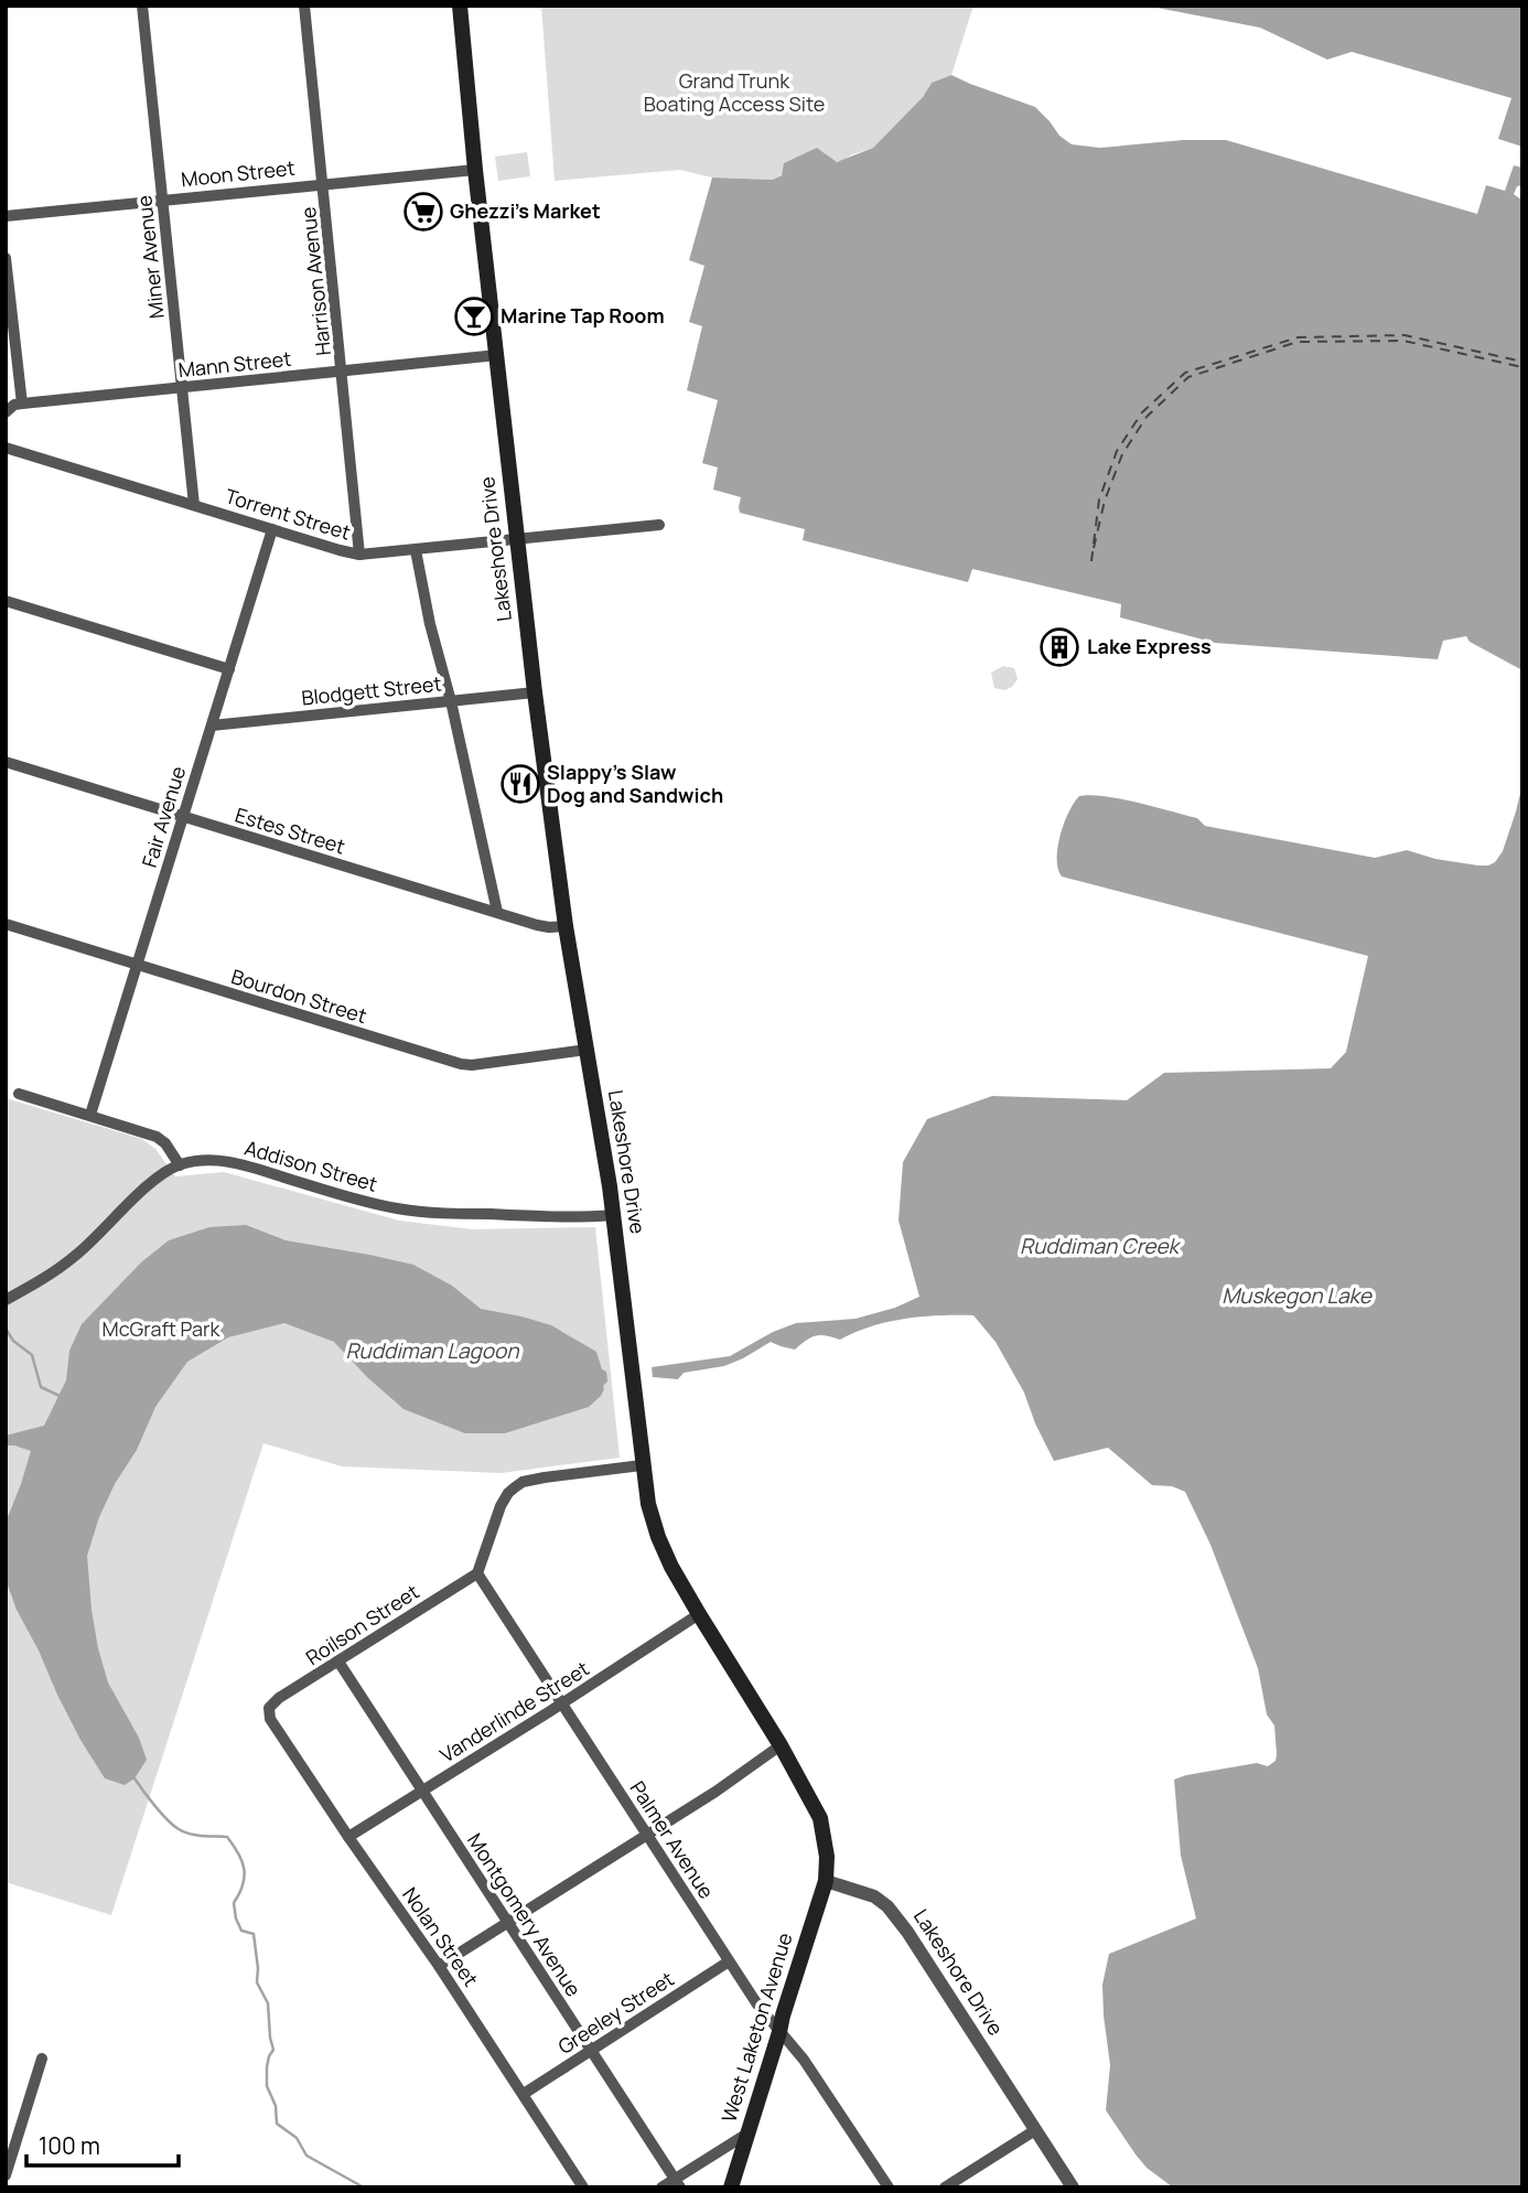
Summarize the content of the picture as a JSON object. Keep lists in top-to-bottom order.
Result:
{
  "streets": {
    "main road": ["Lakeshore Drive", "West Laketon Avenue"],
    "street": [
      "Moon Street",
      "Miner Avenue",
      "Harrison Avenue",
      "Mann Street",
      "Torrent Street",
      "Blodgett Street",
      "Fair Avenue",
      "Estes Street",
      "Bourdon Street",
      "Addison Street",
      "Roilson Street",
      "Vanderlinde Street",
      "Palmer Avenue",
      "Montgomery Avenue",
      "Nolan Street",
      "Greeley Street"
    ]
  },
  "crossings": [
    ["Moon Street", "Miner Avenue"],
    ["Moon Street", "Harrison Avenue"],
    ["Moon Street", "Lakeshore Drive"],
    ["Miner Avenue", "Mann Street"],
    ["Miner Avenue", "Torrent Street"],
    ["Harrison Avenue", "Mann Street"],
    ["Harrison Avenue", "Torrent Street"],
    ["Mann Street", "Lakeshore Drive"],
    ["Torrent Street", "Lakeshore Drive"],
    ["Torrent Street", "Fair Avenue"],
    ["Lakeshore Drive", "Blodgett Street"],
    ["Lakeshore Drive", "Estes Street"],
    ["Lakeshore Drive", "Bourdon Street"],
    ["Lakeshore Drive", "Addison Street"],
    ["Lakeshore Drive", "Vanderlinde Street"],
    ["Lakeshore Drive", "West Laketon Avenue"],
    ["Blodgett Street", "Fair Avenue"],
    ["Fair Avenue", "Estes Street"],
    ["Fair Avenue", "Bourdon Street"],
    ["Roilson Street", "Palmer Avenue"],
    ["Roilson Street", "Montgomery Avenue"],
    ["Roilson Street", "Nolan Street"],
    ["Vanderlinde Street", "Palmer Avenue"],
    ["Vanderlinde Street", "Montgomery Avenue"],
    ["Vanderlinde Street", "Nolan Street"],
    ["Palmer Avenue", "Greeley Street"],
    ["Palmer Avenue", "West Laketon Avenue"],
    ["Montgomery Avenue", "Greeley Street"],
    ["Nolan Street", "Greeley Street"]
  ],
  "water": ["Ruddiman Creek", "Muskegon Lake", "Ruddiman Lagoon"],
  "parks": ["Grand Trunk Boating Access Site", "McGraft Park"],
  "places": {
    "supermarket": ["Ghezzi’s Market"],
    "bar": ["Marine Tap Room"],
    "building": ["Lake Express"],
    "restaurant": ["Slappy’s Slaw Dog and Sandwich"]
  },
  "scale_bar": "100 m"
}
